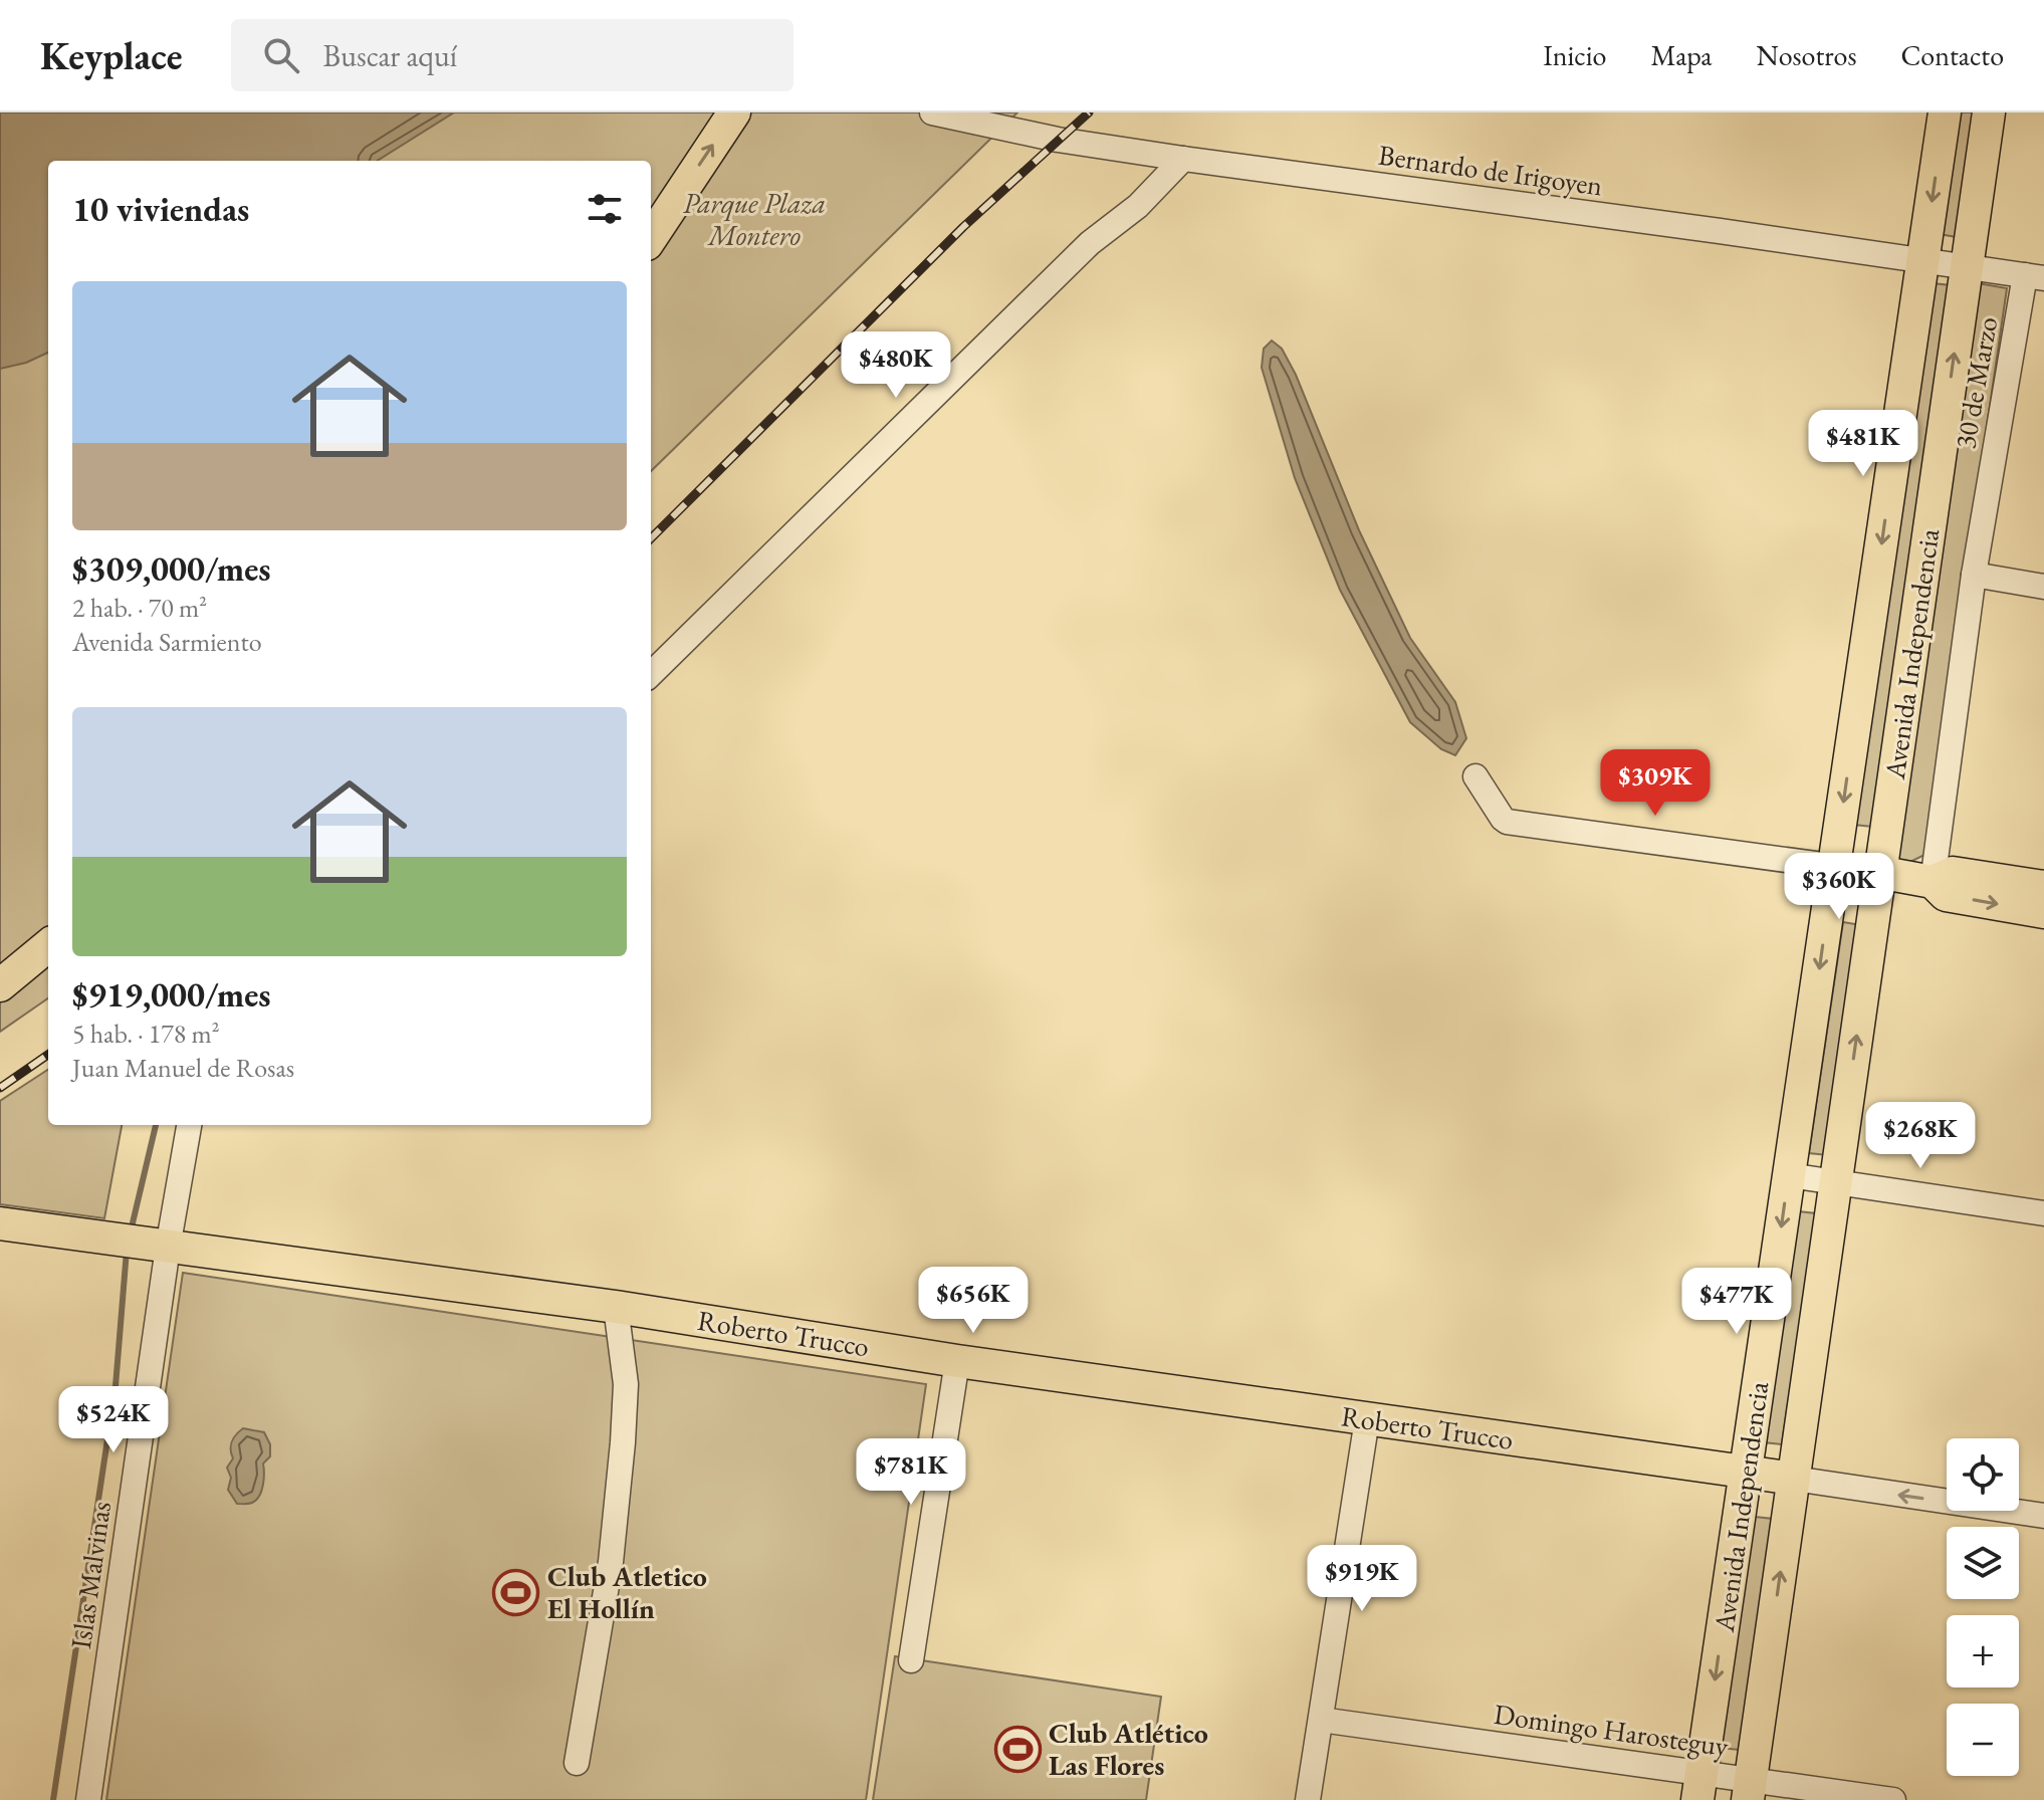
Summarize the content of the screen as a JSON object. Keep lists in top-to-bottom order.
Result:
{
  "streets": {
    "main road": ["Avenida Independencia", "Roberto Trucco"],
    "street": [
      "Bernardo de Irigoyen",
      "30 de Marzo",
      "Islas Malvinas",
      "Domingo Harosteguy"
    ]
  },
  "crossings": [
    ["Bernardo de Irigoyen", "30 de Marzo"],
    ["Bernardo de Irigoyen", "Avenida Independencia"],
    ["Avenida Independencia", "Roberto Trucco"],
    ["Avenida Independencia", "Domingo Harosteguy"],
    ["Roberto Trucco", "Islas Malvinas"]
  ],
  "parks": ["Parque Plaza Montero"],
  "places": {
    "sports": ["Club Atletico El Hollín", "Club Atlético Las Flores"]
  },
  "page": {
    "header": "Keyplace",
    "search": "Buscar aquí",
    "nav": [
      "Inicio",
      "Mapa",
      "Nosotros",
      "Contacto"
    ],
    "heading": "10 viviendas",
    "list": [
      {
        "name": "$309,000/mes",
        "note": "2 hab. · 70 m² · Avenida Sarmiento"
      },
      {
        "name": "$919,000/mes",
        "note": "5 hab. · 178 m² · Juan Manuel de Rosas"
      }
    ],
    "price": [
      "$480K",
      "$481K",
      "$309K",
      "$360K",
      "$268K",
      "$656K",
      "$477K",
      "$524K",
      "$781K",
      "$919K"
    ],
    "map_buttons": ["+", "−"]
  }
}
